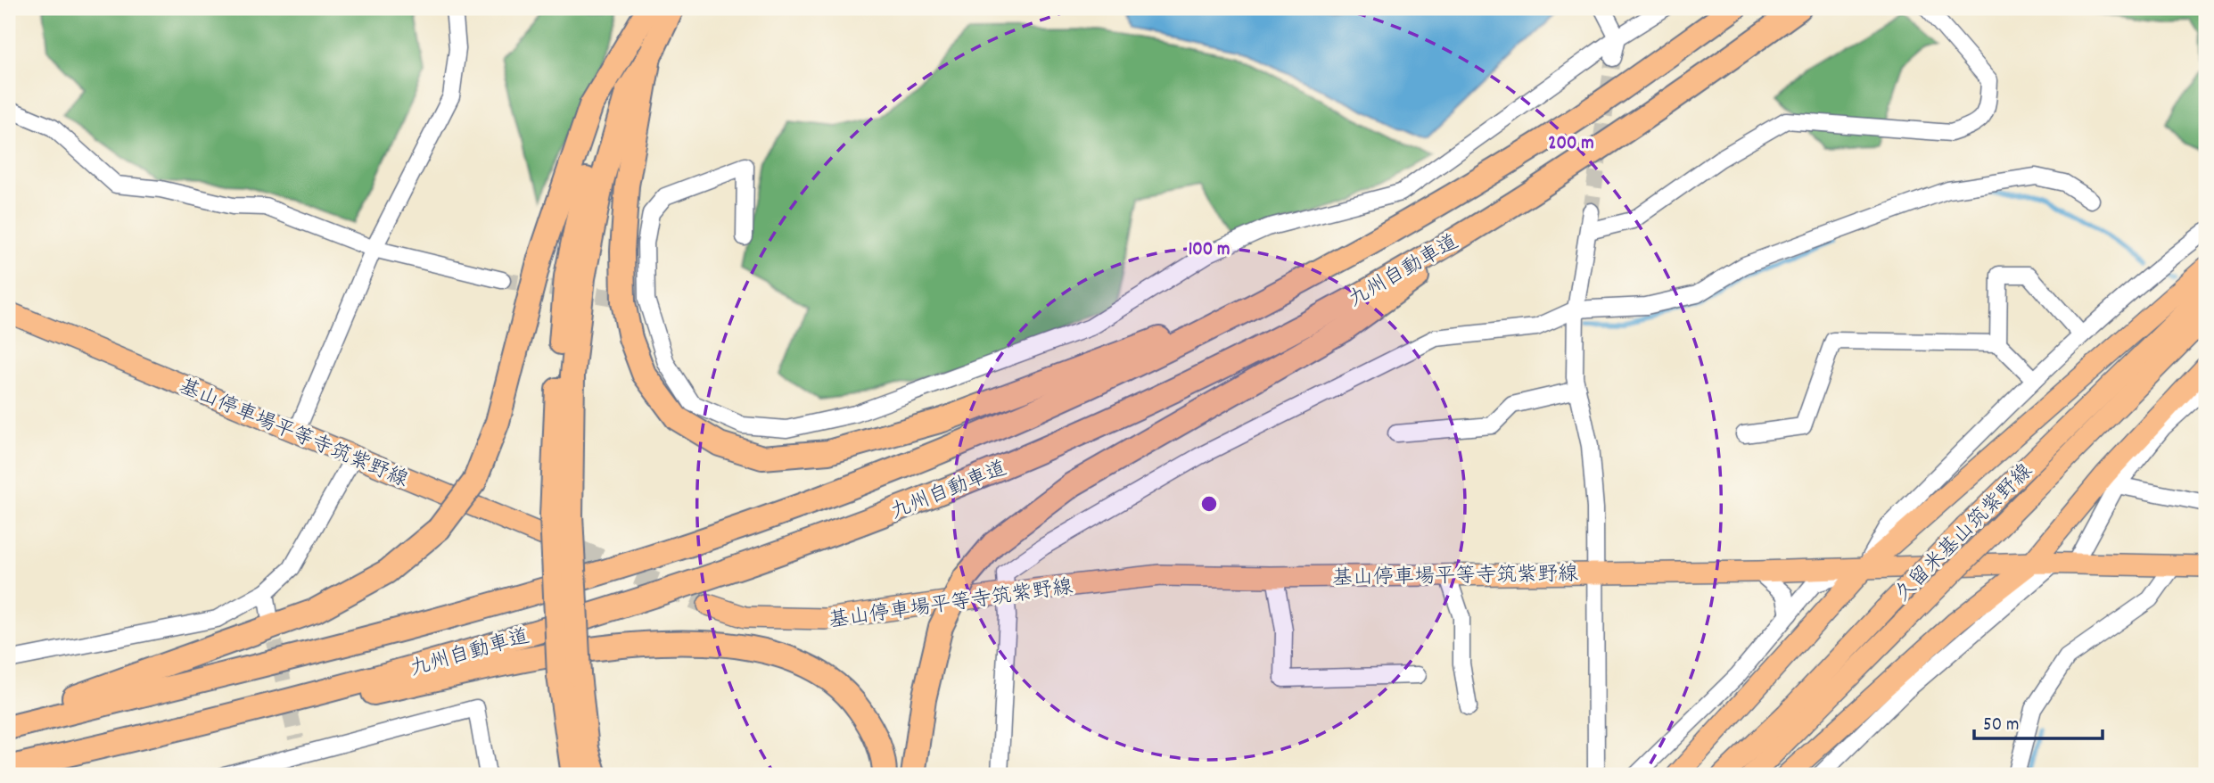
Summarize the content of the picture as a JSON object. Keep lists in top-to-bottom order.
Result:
{
  "streets": {
    "highway": ["九州自動車道"],
    "main road": ["基山停車場平等寺筑紫野線", "久留米基山筑紫野線"]
  },
  "scale_bar": "50 m",
  "rings": ["200 m", "100 m"]
}
